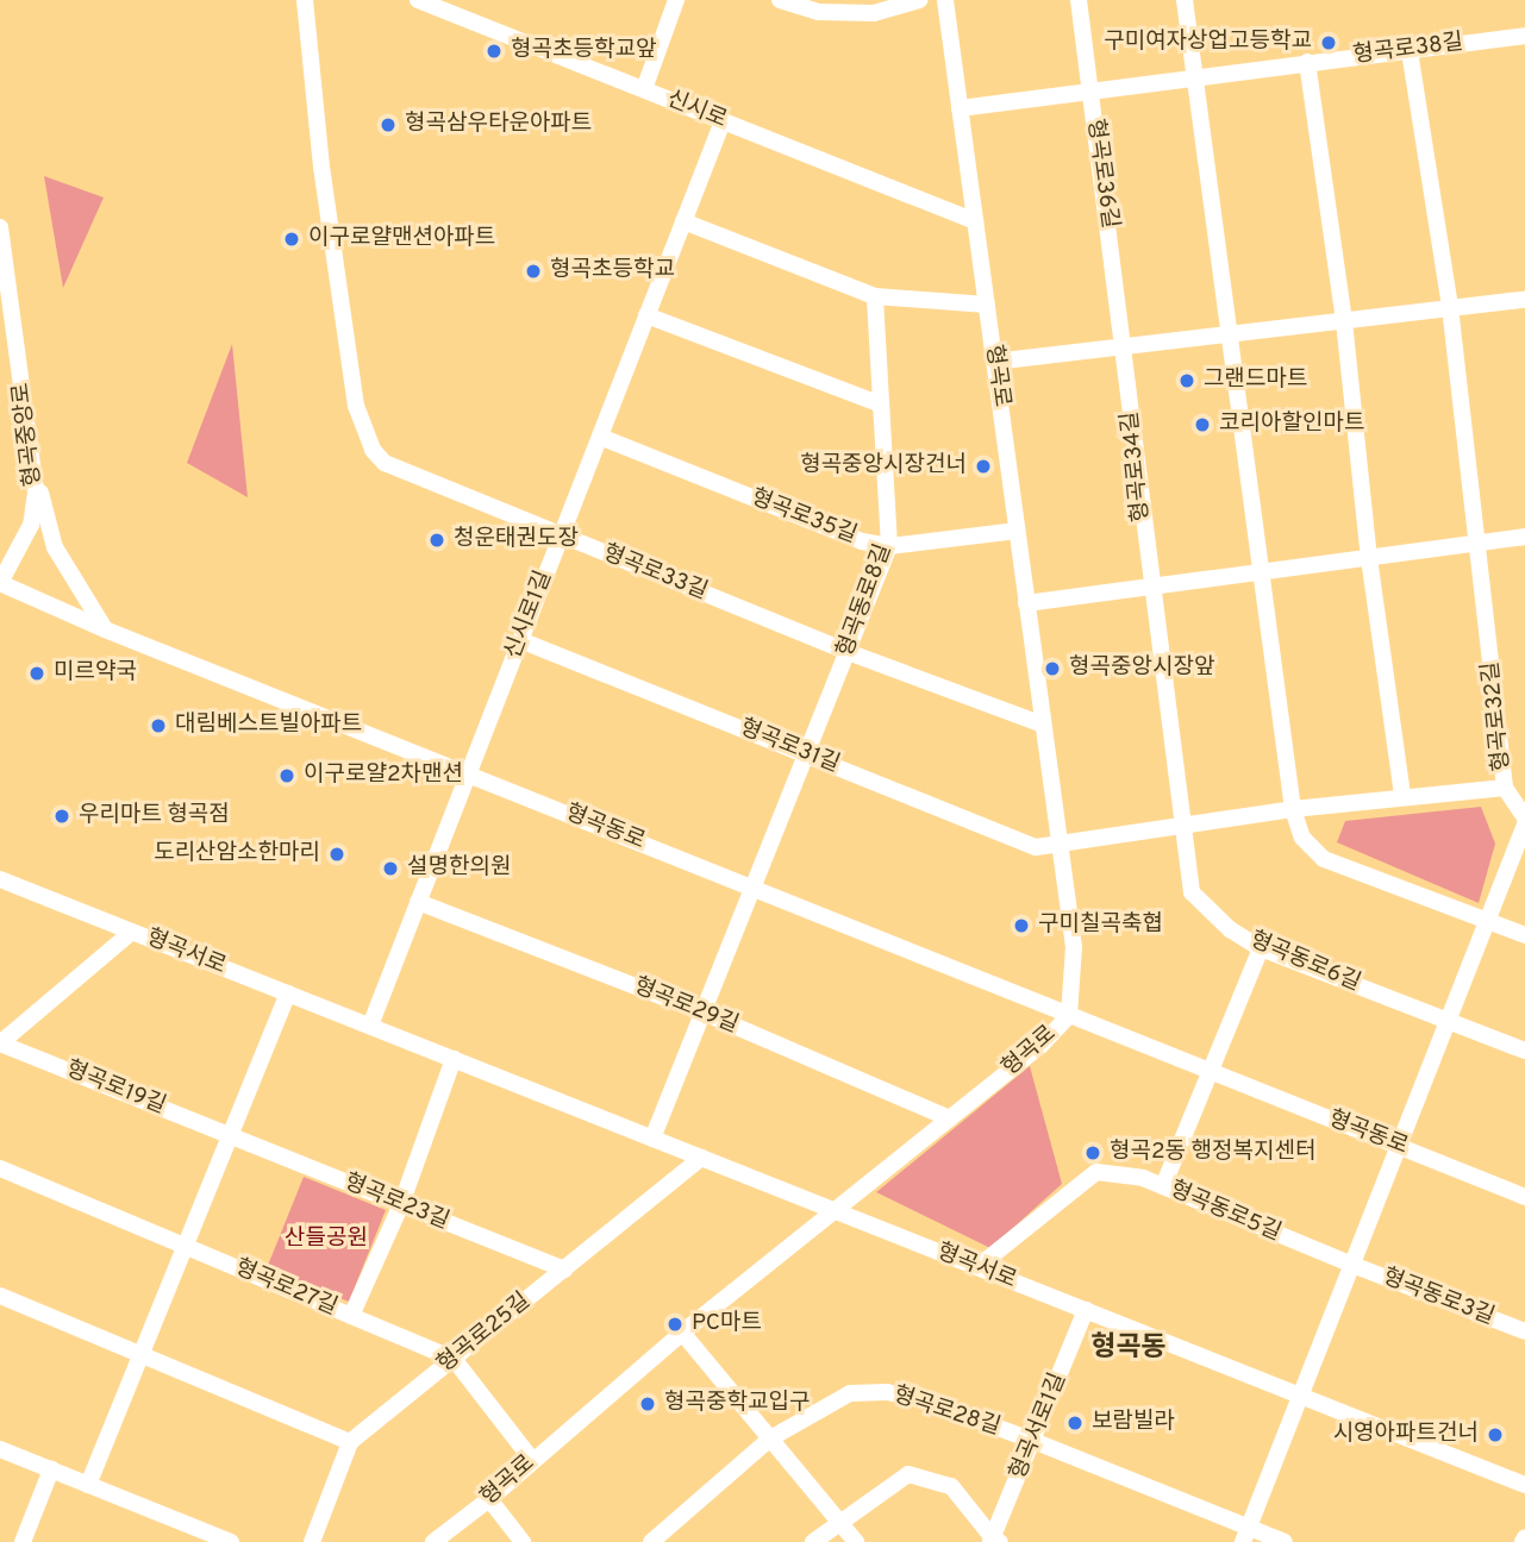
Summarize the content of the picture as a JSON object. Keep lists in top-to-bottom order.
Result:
{
  "streets": {
    "street": [
      "형곡로38길",
      "신시로",
      "형곡로36길",
      "형곡로",
      "형곡중앙로",
      "형곡로34길",
      "형곡로35길",
      "형곡로33길",
      "형곡동로8길",
      "신시로1길",
      "형곡로32길",
      "형곡로31길",
      "형곡동로",
      "형곡서로",
      "형곡동로6길",
      "형곡로29길",
      "형곡로19길",
      "형곡로23길",
      "형곡동로5길",
      "형곡로27길",
      "형곡동로3길",
      "형곡로25길",
      "형곡로28길",
      "형곡서로1길"
    ]
  },
  "crossings": [
    ["형곡로38길", "형곡로36길"],
    ["형곡로38길", "형곡로"],
    ["신시로", "형곡로"],
    ["신시로", "신시로1길"],
    ["형곡로36길", "형곡로34길"],
    ["형곡로", "형곡로35길"],
    ["형곡로", "형곡로33길"],
    ["형곡로", "형곡로32길"],
    ["형곡로", "형곡로31길"],
    ["형곡로", "형곡동로"],
    ["형곡로", "형곡서로"],
    ["형곡로", "형곡로29길"],
    ["형곡로", "형곡로27길"],
    ["형곡중앙로", "형곡동로"],
    ["형곡로35길", "형곡동로8길"],
    ["형곡로35길", "신시로1길"],
    ["형곡로33길", "형곡동로8길"],
    ["형곡로33길", "신시로1길"],
    ["형곡동로8길", "형곡로31길"],
    ["형곡동로8길", "형곡동로"],
    ["신시로1길", "형곡로31길"],
    ["신시로1길", "형곡동로"],
    ["형곡로32길", "형곡로31길"],
    ["형곡로32길", "형곡동로6길"],
    ["형곡서로", "형곡로19길"],
    ["형곡서로", "형곡동로5길"],
    ["형곡서로", "형곡로25길"],
    ["형곡서로", "형곡서로1길"],
    ["형곡로19길", "형곡로23길"],
    ["형곡로23길", "형곡로25길"],
    ["형곡동로5길", "형곡동로3길"],
    ["형곡로27길", "형곡로25길"],
    ["형곡로28길", "형곡서로1길"]
  ],
  "districts": ["형곡동"],
  "parks": ["산들공원"],
  "places": [
    "구미여자상업고등학교",
    "형곡초등학교앞",
    "형곡삼우타운아파트",
    "이구로얄맨션아파트",
    "형곡초등학교",
    "그랜드마트",
    "코리아할인마트",
    "형곡중앙시장건너",
    "청운태권도장",
    "형곡중앙시장앞",
    "미르약국",
    "대림베스트빌아파트",
    "이구로얄2차맨션",
    "우리마트 형곡점",
    "도리산암소한마리",
    "설명한의원",
    "구미칠곡축협",
    "형곡2동 행정복지센터",
    "PC마트",
    "형곡중학교입구",
    "보람빌라",
    "시영아파트건너"
  ]
}
